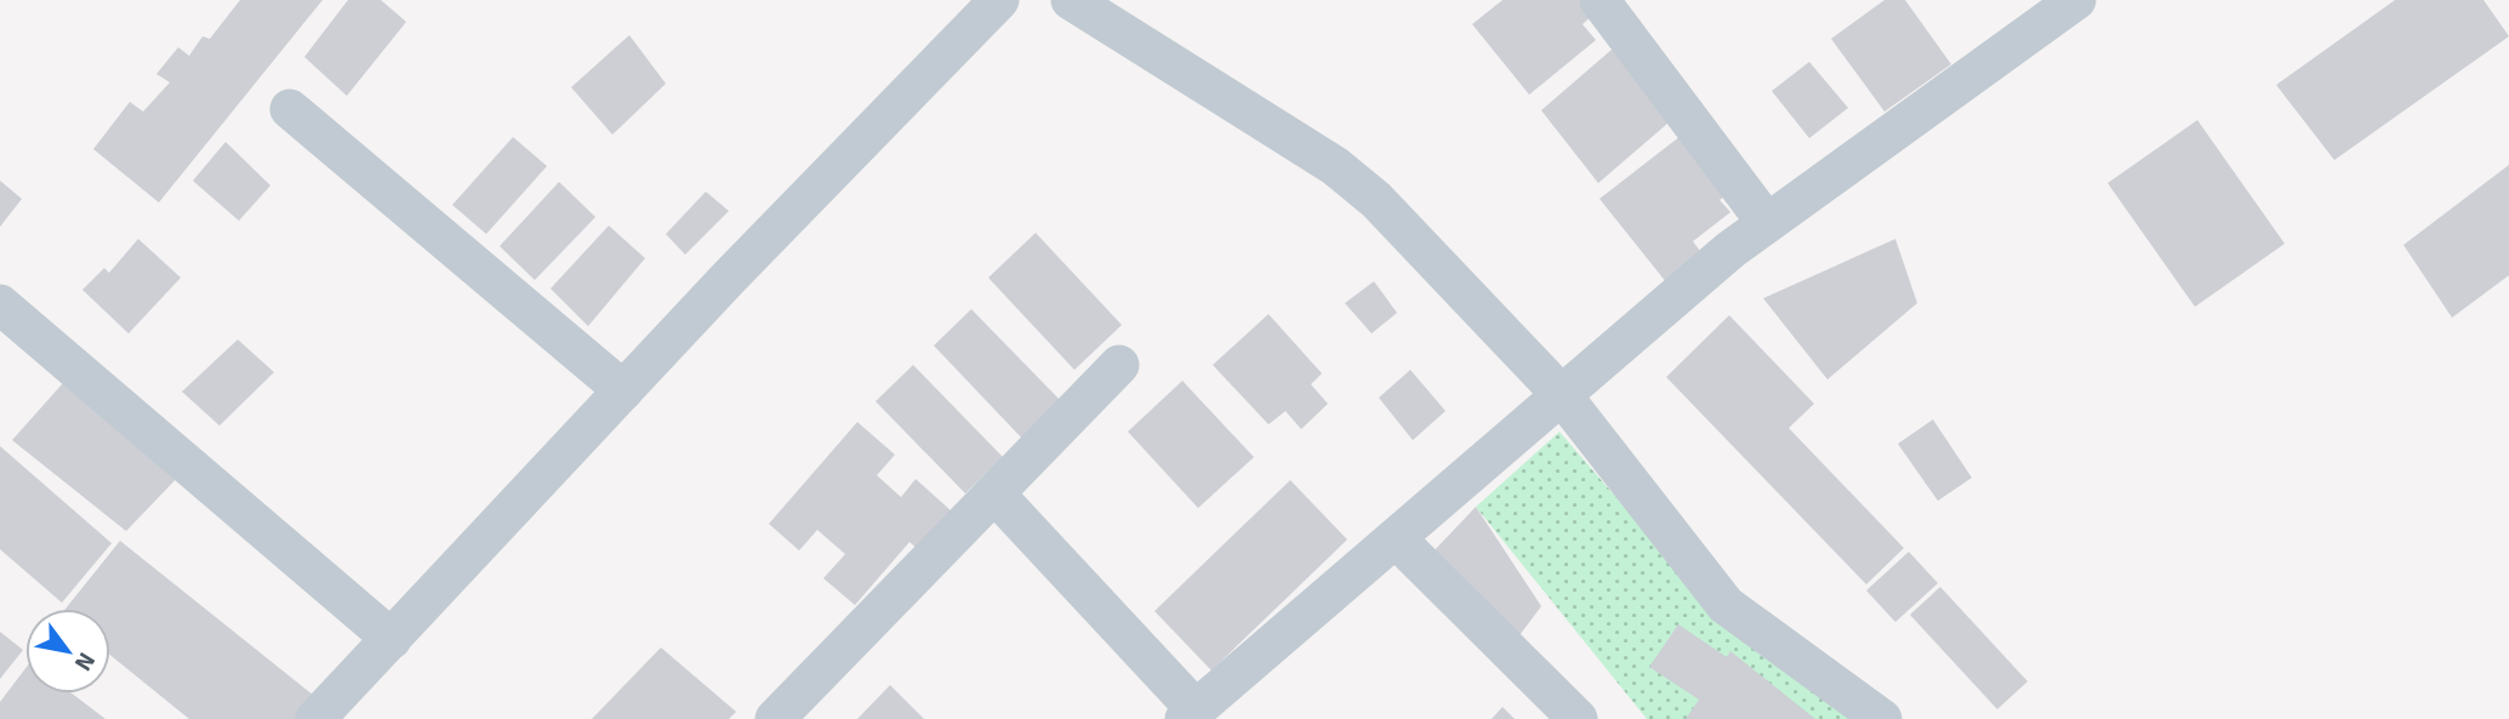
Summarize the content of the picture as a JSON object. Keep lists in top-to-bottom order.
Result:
{
  "north": "bottom right"
}
